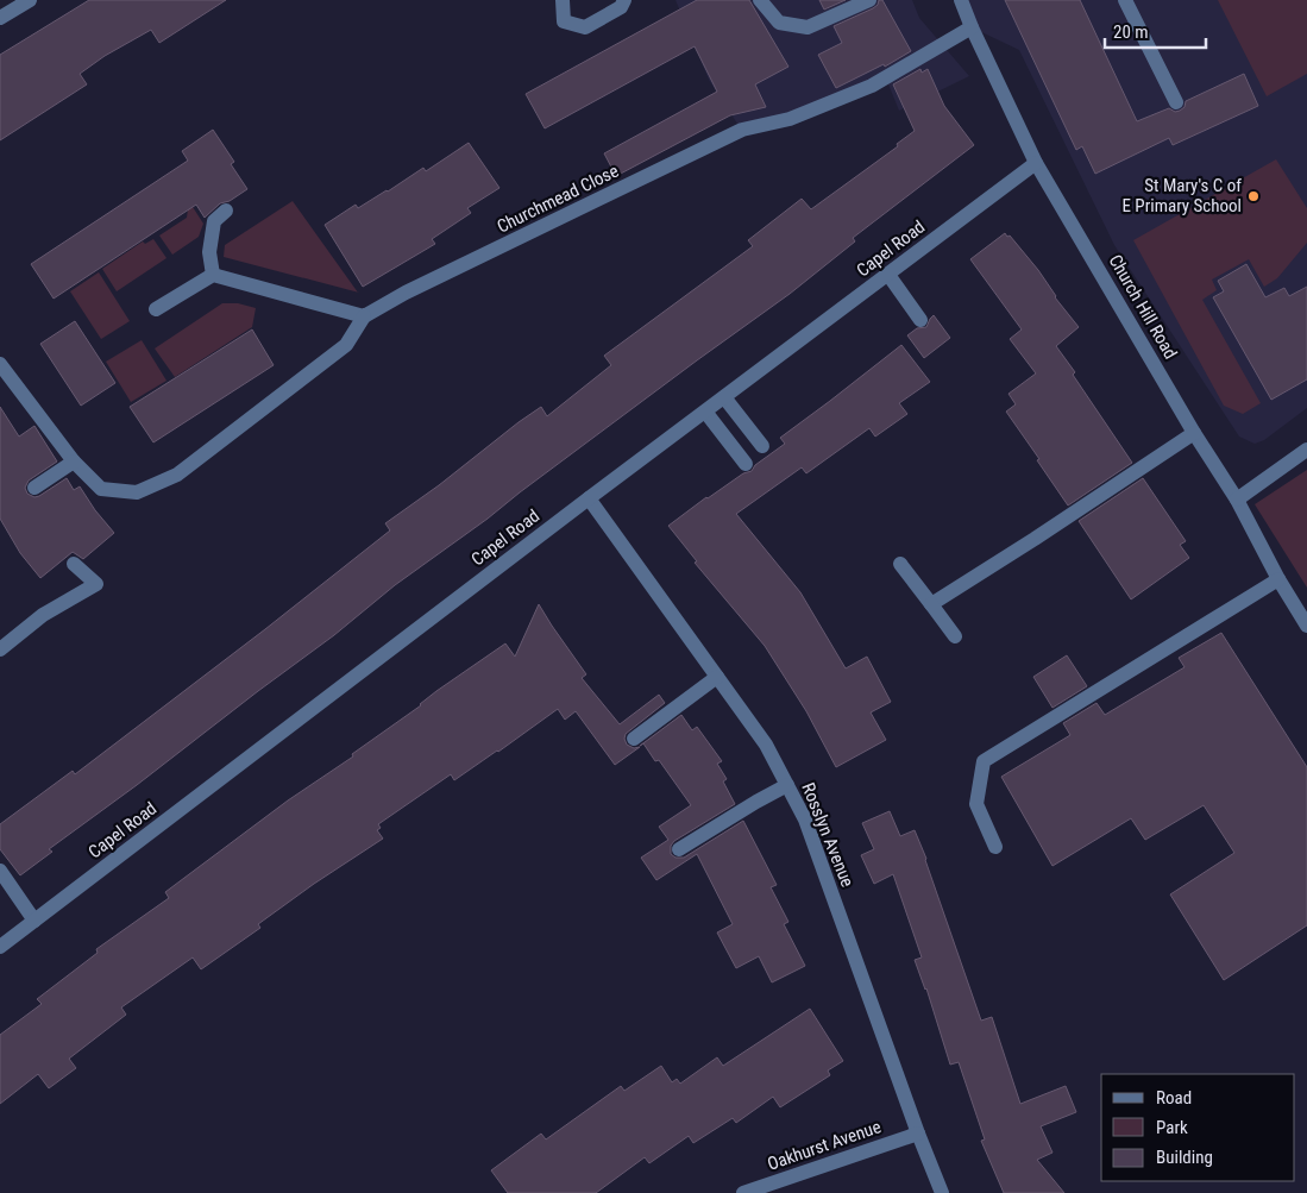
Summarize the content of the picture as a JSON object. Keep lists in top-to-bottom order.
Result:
{
  "streets": {
    "street": [
      "Churchmead Close",
      "Capel Road",
      "Church Hill Road",
      "Rosslyn Avenue",
      "Oakhurst Avenue"
    ]
  },
  "crossings": [
    ["Churchmead Close", "Church Hill Road"],
    ["Capel Road", "Church Hill Road"],
    ["Capel Road", "Rosslyn Avenue"],
    ["Rosslyn Avenue", "Oakhurst Avenue"]
  ],
  "places": ["St Mary's C of E Primary School"],
  "legend": ["Road", "Park", "Building"],
  "scale_bar": "20 m"
}
